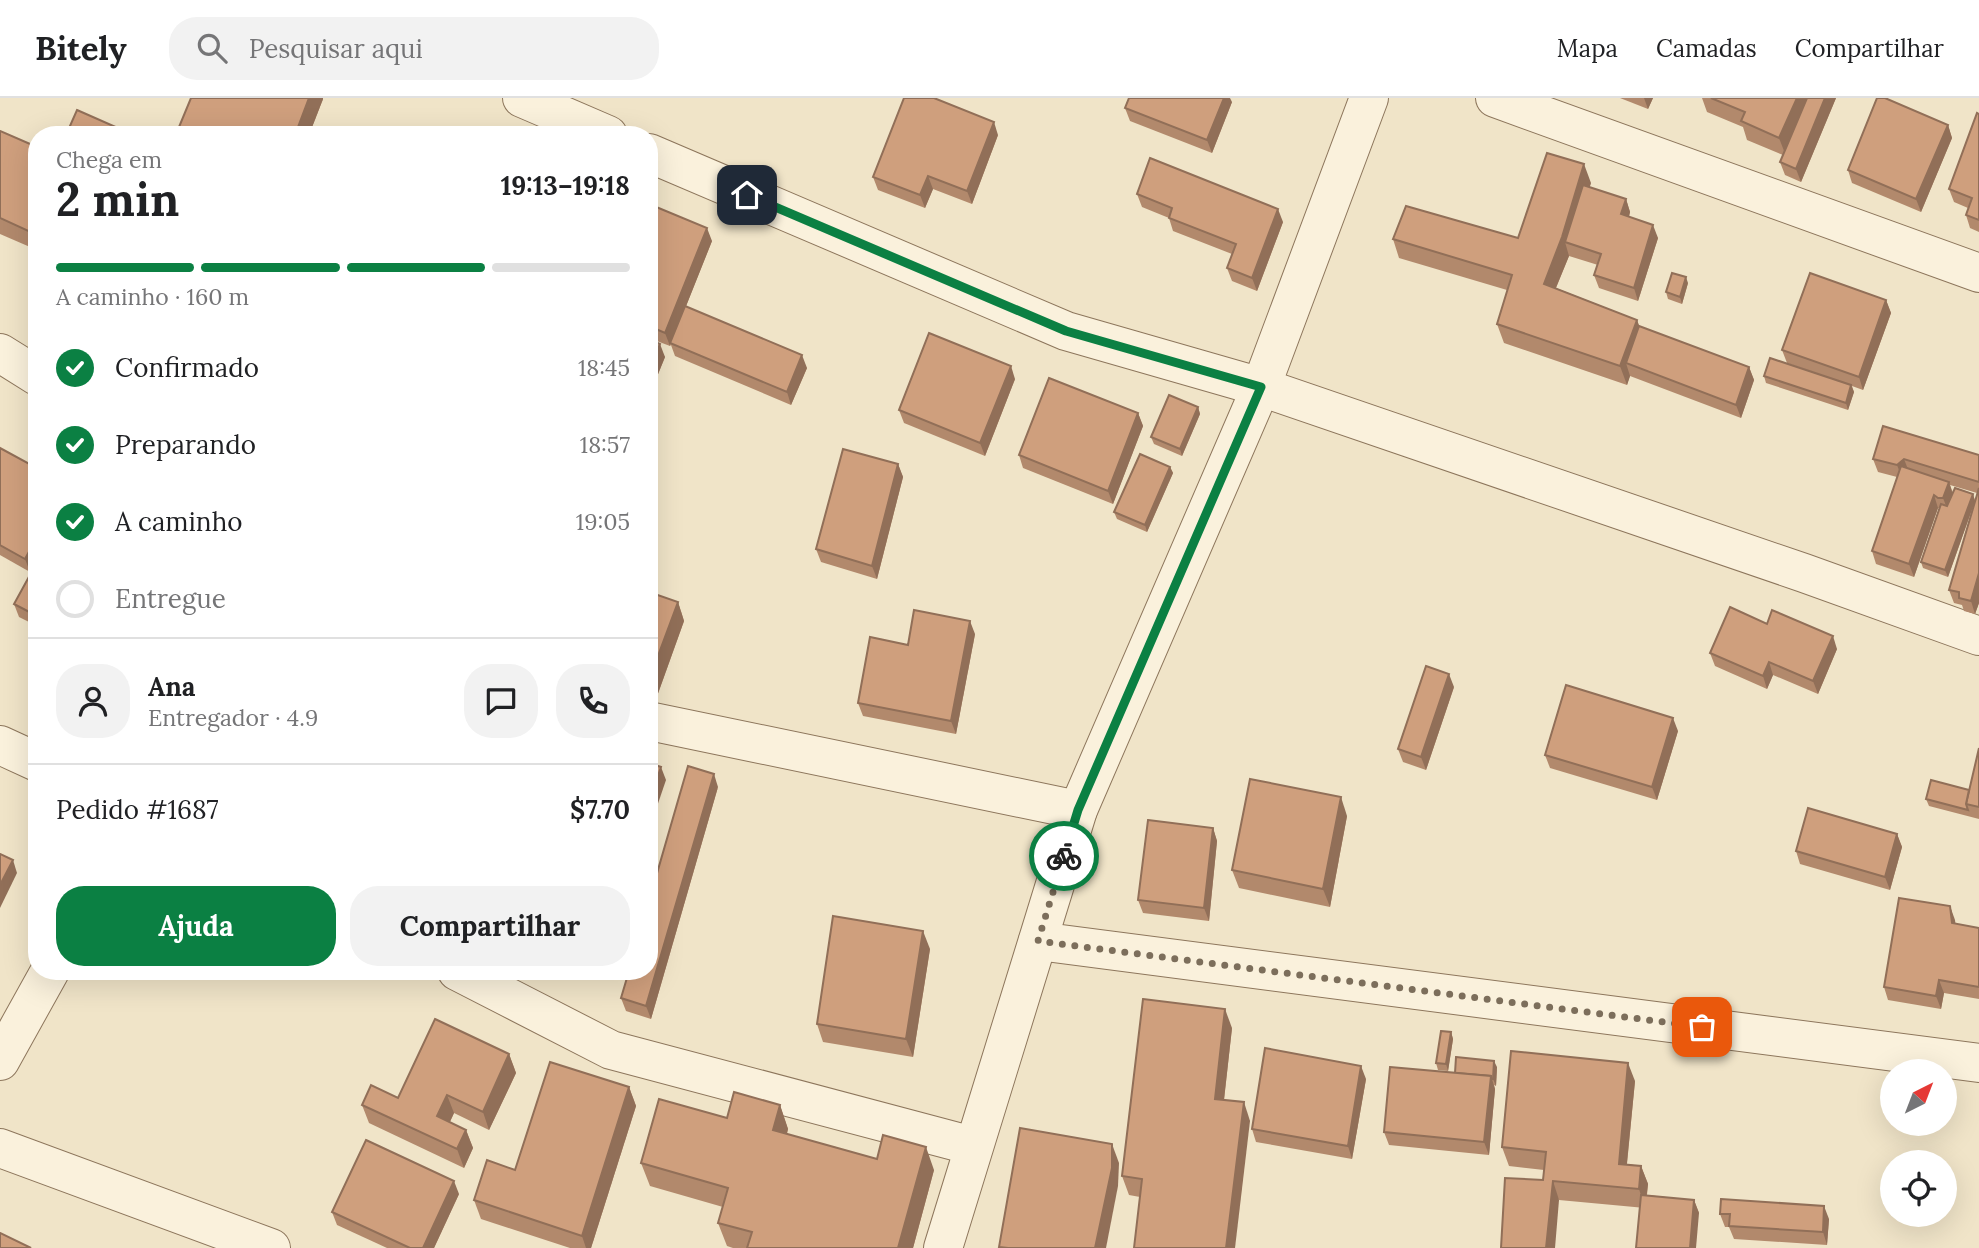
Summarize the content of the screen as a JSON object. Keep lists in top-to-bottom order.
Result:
{
  "north": "top right",
  "page": {
    "header": "Bitely",
    "search": "Pesquisar aqui",
    "nav": ["Mapa", "Camadas", "Compartilhar"],
    "heading": ["2 min", "Chega em", "19:13–19:18"],
    "panel": [
      "Ana",
      "Entregador · 4.9",
      "Pedido #1687",
      "$7.70"
    ],
    "bar": "A caminho · 160 m",
    "list": [
      ["Confirmado", "18:45"],
      ["Preparando", "18:57"],
      ["A caminho", "19:05"],
      "Entregue"
    ],
    "buttons": ["Ajuda", "Compartilhar"]
  }
}
